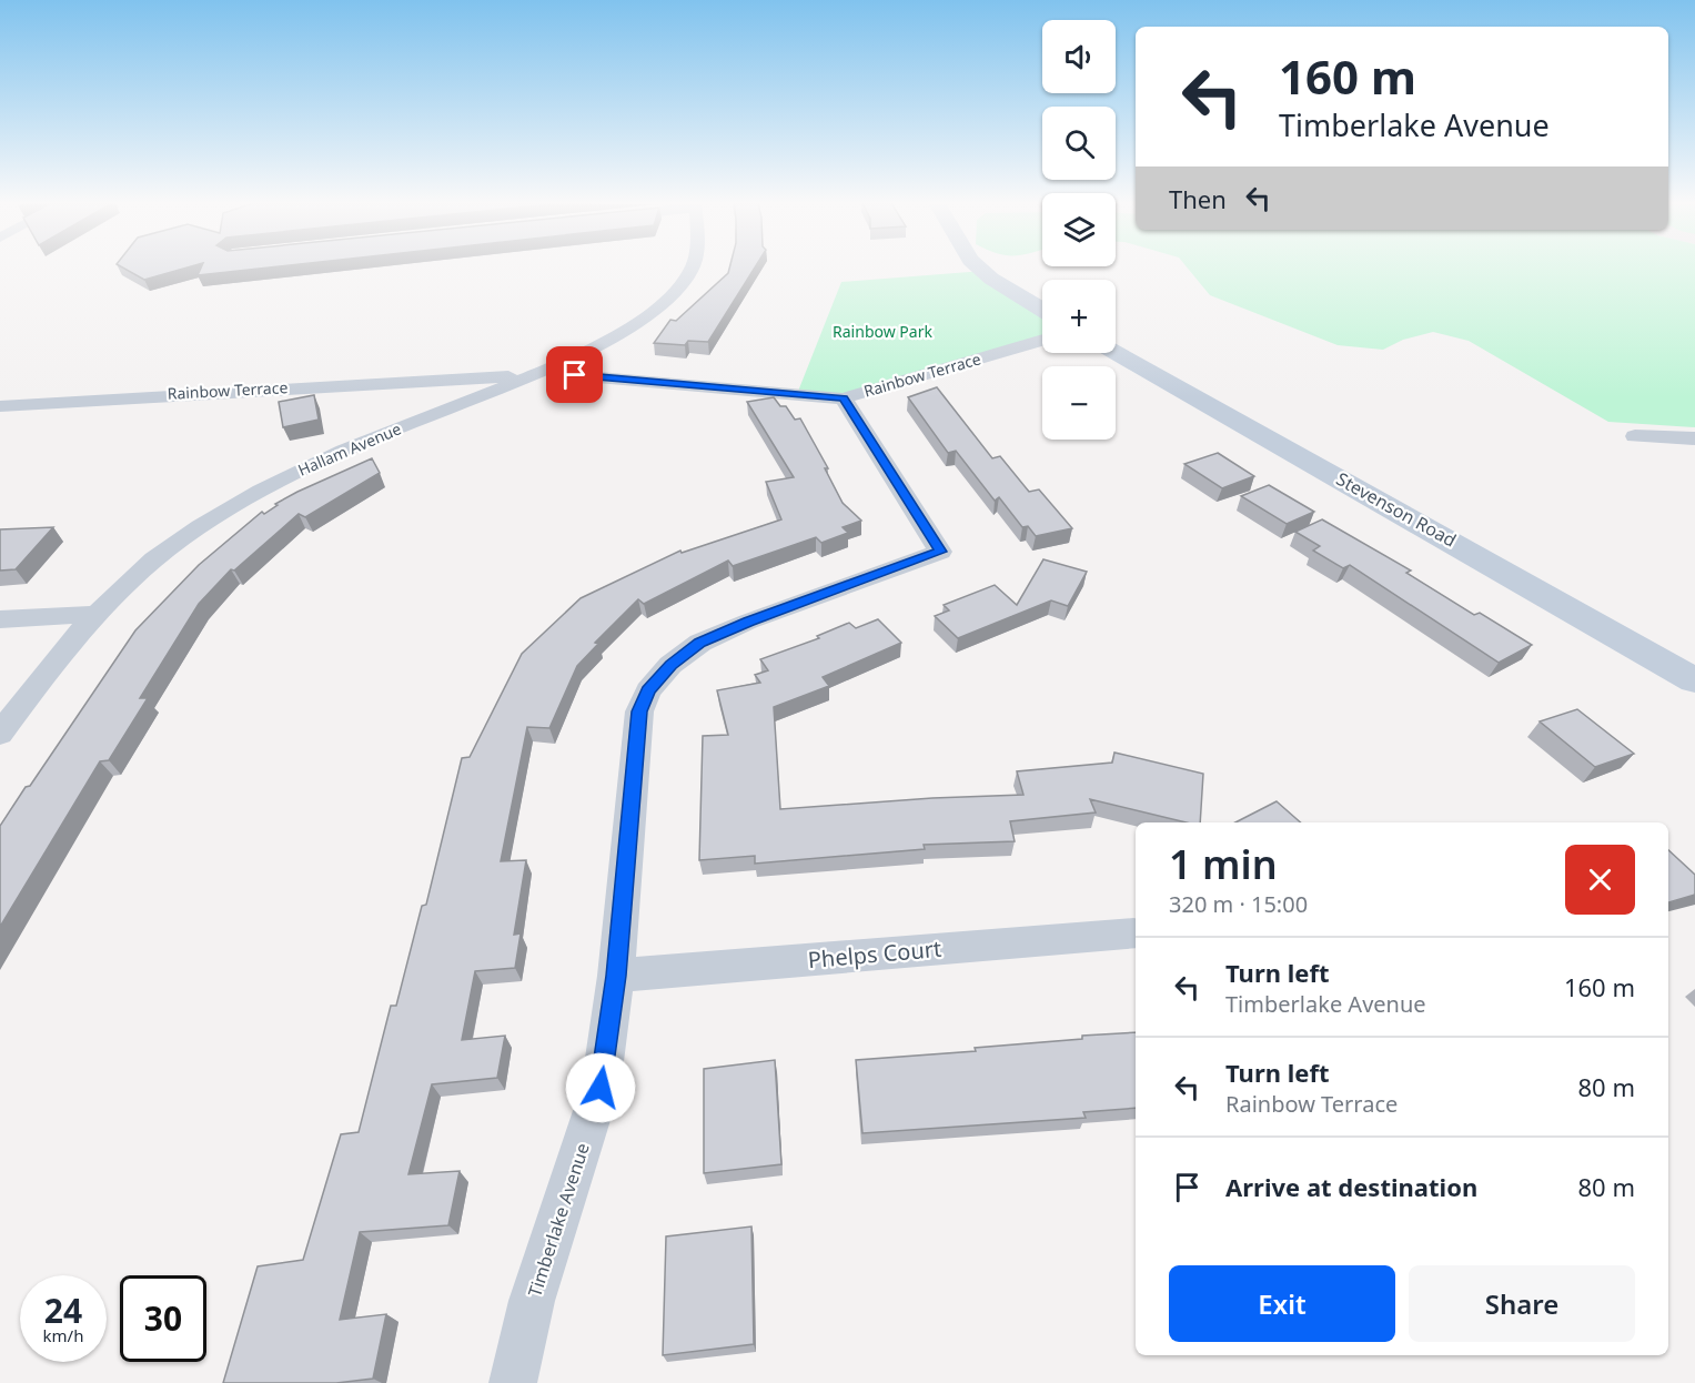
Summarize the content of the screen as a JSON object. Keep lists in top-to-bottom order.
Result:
{
  "streets": {
    "main road": ["Stevenson Road"],
    "street": [
      "Rainbow Terrace",
      "Hallam Avenue",
      "Phelps Court",
      "Timberlake Avenue"
    ]
  },
  "crossings": [
    ["Rainbow Terrace", "Hallam Avenue"],
    ["Rainbow Terrace", "Timberlake Avenue"],
    ["Phelps Court", "Timberlake Avenue"]
  ],
  "parks": ["Rainbow Park"],
  "page": {
    "map_buttons": ["+", "−"],
    "turn": ["160 m", "Timberlake Avenue"],
    "then": "Then",
    "heading": ["1 min", "320 m · 15:00"],
    "list": [
      {
        "name": "Turn left",
        "note": "Timberlake Avenue",
        "value": "160 m"
      },
      {
        "name": "Turn left",
        "note": "Rainbow Terrace",
        "value": "80 m"
      },
      {
        "name": "Arrive at destination",
        "value": "80 m"
      }
    ],
    "buttons": ["Exit", "Share"],
    "speed": "24 km/h",
    "limit": "30"
  }
}
